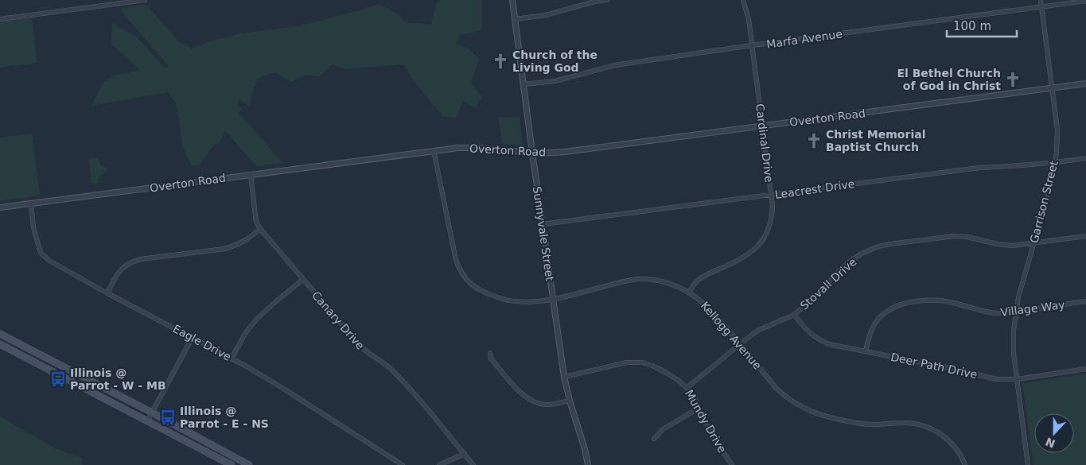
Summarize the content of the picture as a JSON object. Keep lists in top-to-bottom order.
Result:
{
  "streets": {
    "street": [
      "Marfa Avenue",
      "Overton Road",
      "Cardinal Drive",
      "Leacrest Drive",
      "Garrison Street",
      "Sunnyvale Street",
      "Stovall Drive",
      "Village Way",
      "Canary Drive",
      "Kellogg Avenue",
      "Eagle Drive",
      "Deer Path Drive",
      "Mundy Drive"
    ]
  },
  "crossings": [
    ["Marfa Avenue", "Cardinal Drive"],
    ["Marfa Avenue", "Garrison Street"],
    ["Marfa Avenue", "Sunnyvale Street"],
    ["Overton Road", "Cardinal Drive"],
    ["Overton Road", "Garrison Street"],
    ["Overton Road", "Sunnyvale Street"],
    ["Overton Road", "Canary Drive"],
    ["Overton Road", "Kellogg Avenue"],
    ["Overton Road", "Eagle Drive"],
    ["Cardinal Drive", "Leacrest Drive"],
    ["Cardinal Drive", "Kellogg Avenue"],
    ["Leacrest Drive", "Garrison Street"],
    ["Leacrest Drive", "Sunnyvale Street"],
    ["Garrison Street", "Stovall Drive"],
    ["Garrison Street", "Village Way"],
    ["Garrison Street", "Deer Path Drive"],
    ["Sunnyvale Street", "Kellogg Avenue"],
    ["Sunnyvale Street", "Mundy Drive"],
    ["Stovall Drive", "Kellogg Avenue"],
    ["Stovall Drive", "Deer Path Drive"],
    ["Stovall Drive", "Mundy Drive"],
    ["Village Way", "Deer Path Drive"]
  ],
  "places": {
    "church": ["Church of the Living God", "El Bethel Church of God in Christ", "Christ Memorial Baptist Church"],
    "bus stop": ["Illinois @ Parrot - W - MB", "Illinois @ Parrot - E - NS"]
  },
  "scale_bar": "100 m",
  "north": "bottom"
}
